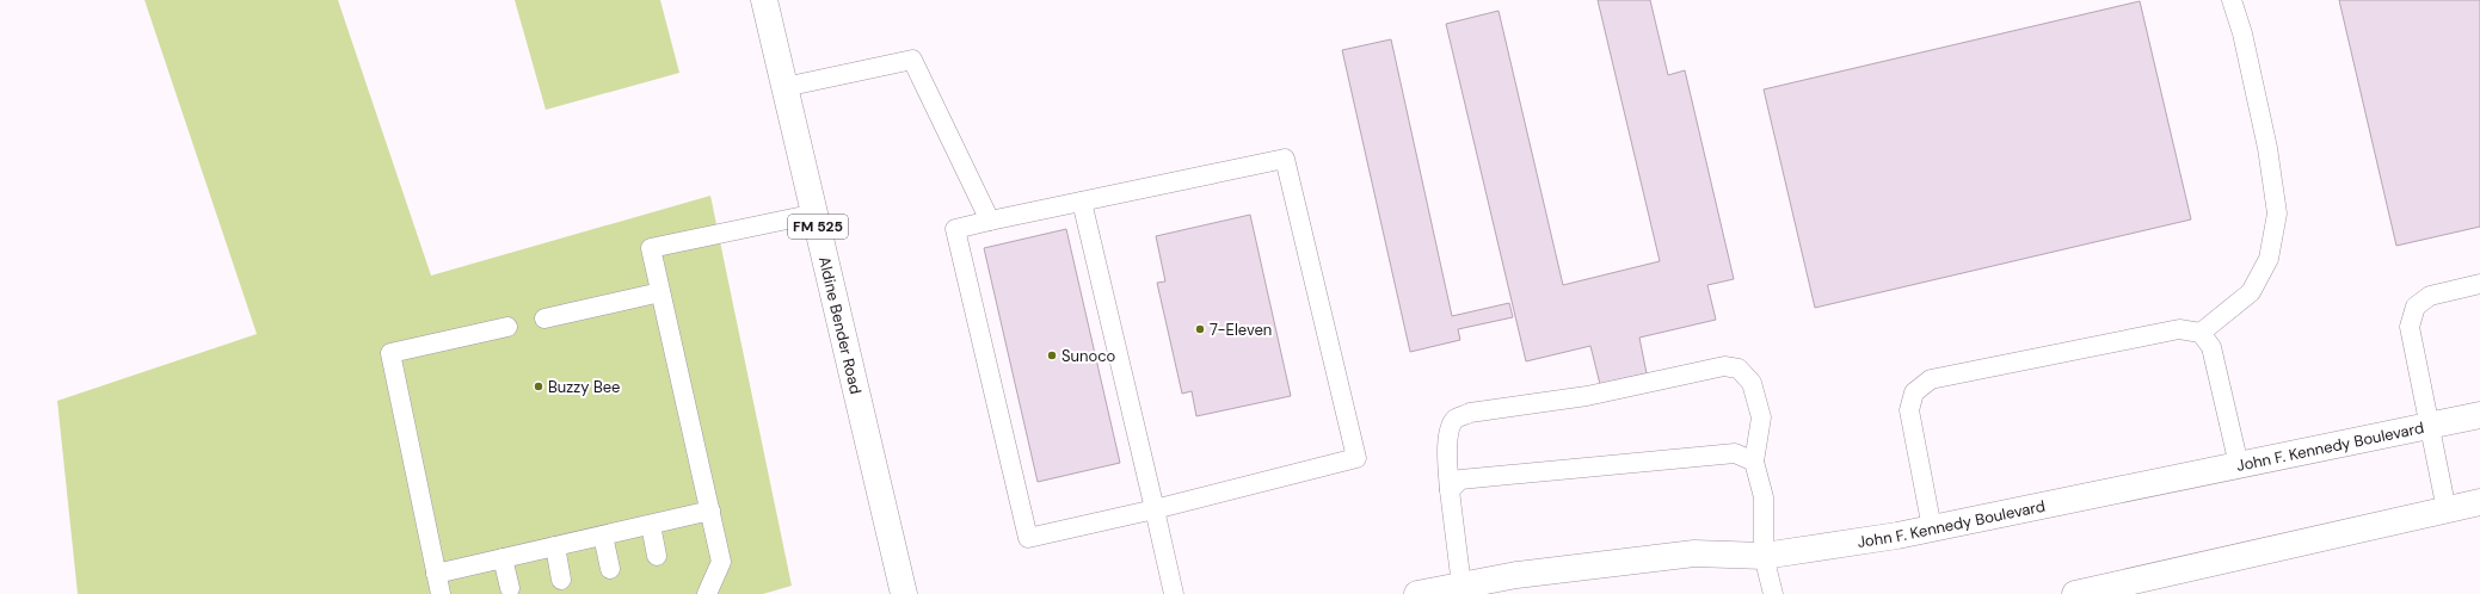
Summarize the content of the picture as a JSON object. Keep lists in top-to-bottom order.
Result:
{
  "streets": {
    "main road": ["FM 525", "Aldine Bender Road", "John F. Kennedy Boulevard"]
  },
  "places": ["7-Eleven", "Sunoco", "Buzzy Bee"]
}
